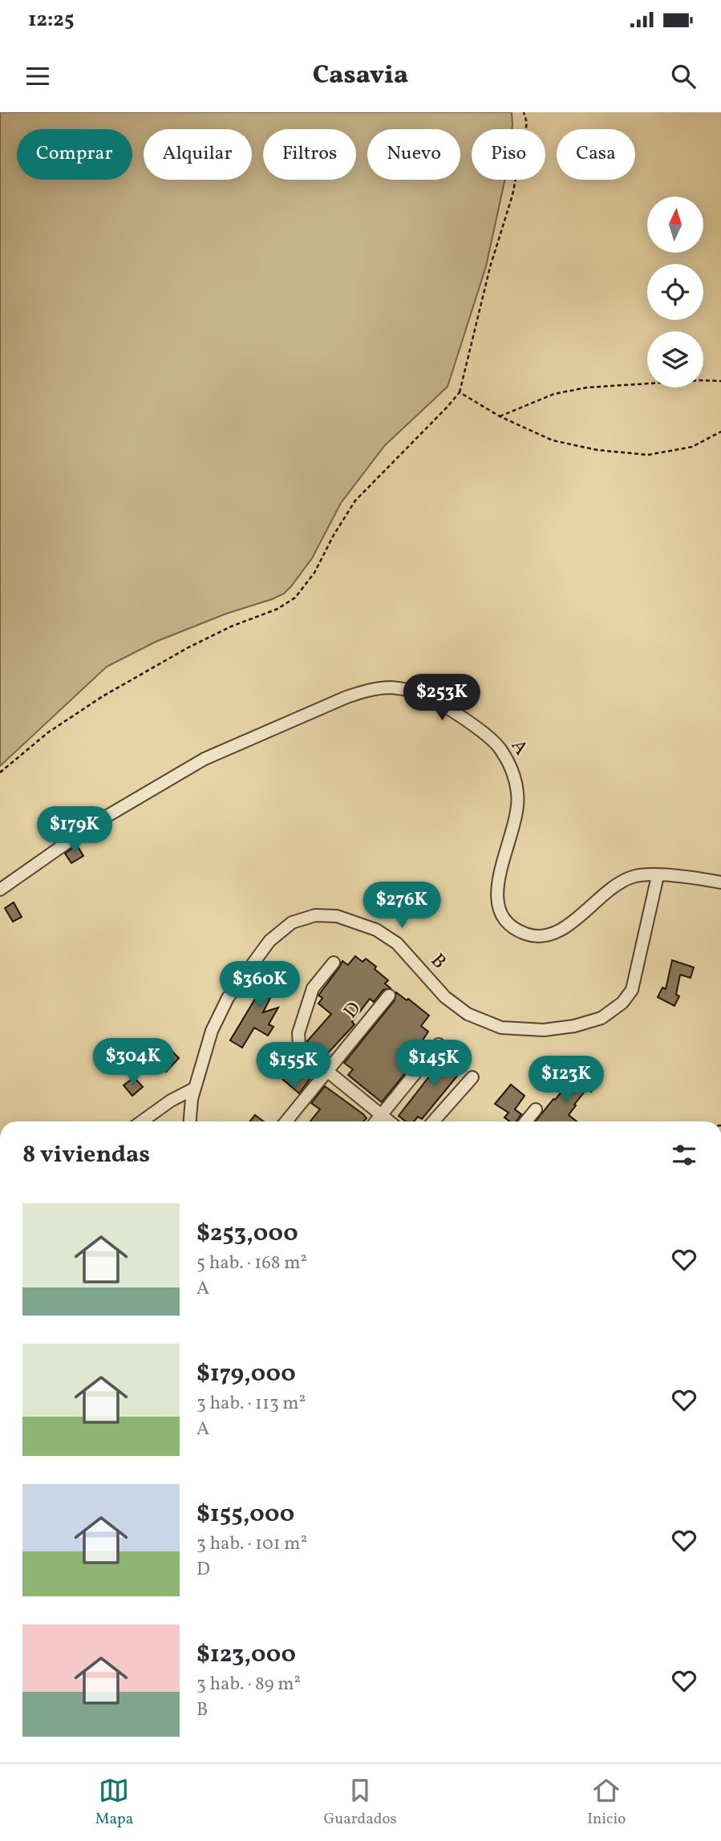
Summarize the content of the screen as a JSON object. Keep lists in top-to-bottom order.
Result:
{
  "streets": {
    "street": ["A", "B", "D"]
  },
  "crossings": [
    ["A", "B"]
  ],
  "north": "top",
  "page": {
    "status": "12:25",
    "header": "Casavia",
    "chip": [
      "Comprar",
      "Alquilar",
      "Filtros",
      "Nuevo",
      "Piso",
      "Casa"
    ],
    "price": [
      "$253K",
      "$179K",
      "$276K",
      "$360K",
      "$304K",
      "$145K",
      "$155K",
      "$123K"
    ],
    "heading": "8 viviendas",
    "list": [
      {
        "name": "$253,000",
        "note": "5 hab. · 168 m² · A"
      },
      {
        "name": "$179,000",
        "note": "3 hab. · 113 m² · A"
      },
      {
        "name": "$155,000",
        "note": "3 hab. · 101 m² · D"
      },
      {
        "name": "$123,000",
        "note": "3 hab. · 89 m² · B"
      }
    ],
    "tabs": ["Mapa", "Guardados", "Inicio"]
  }
}
